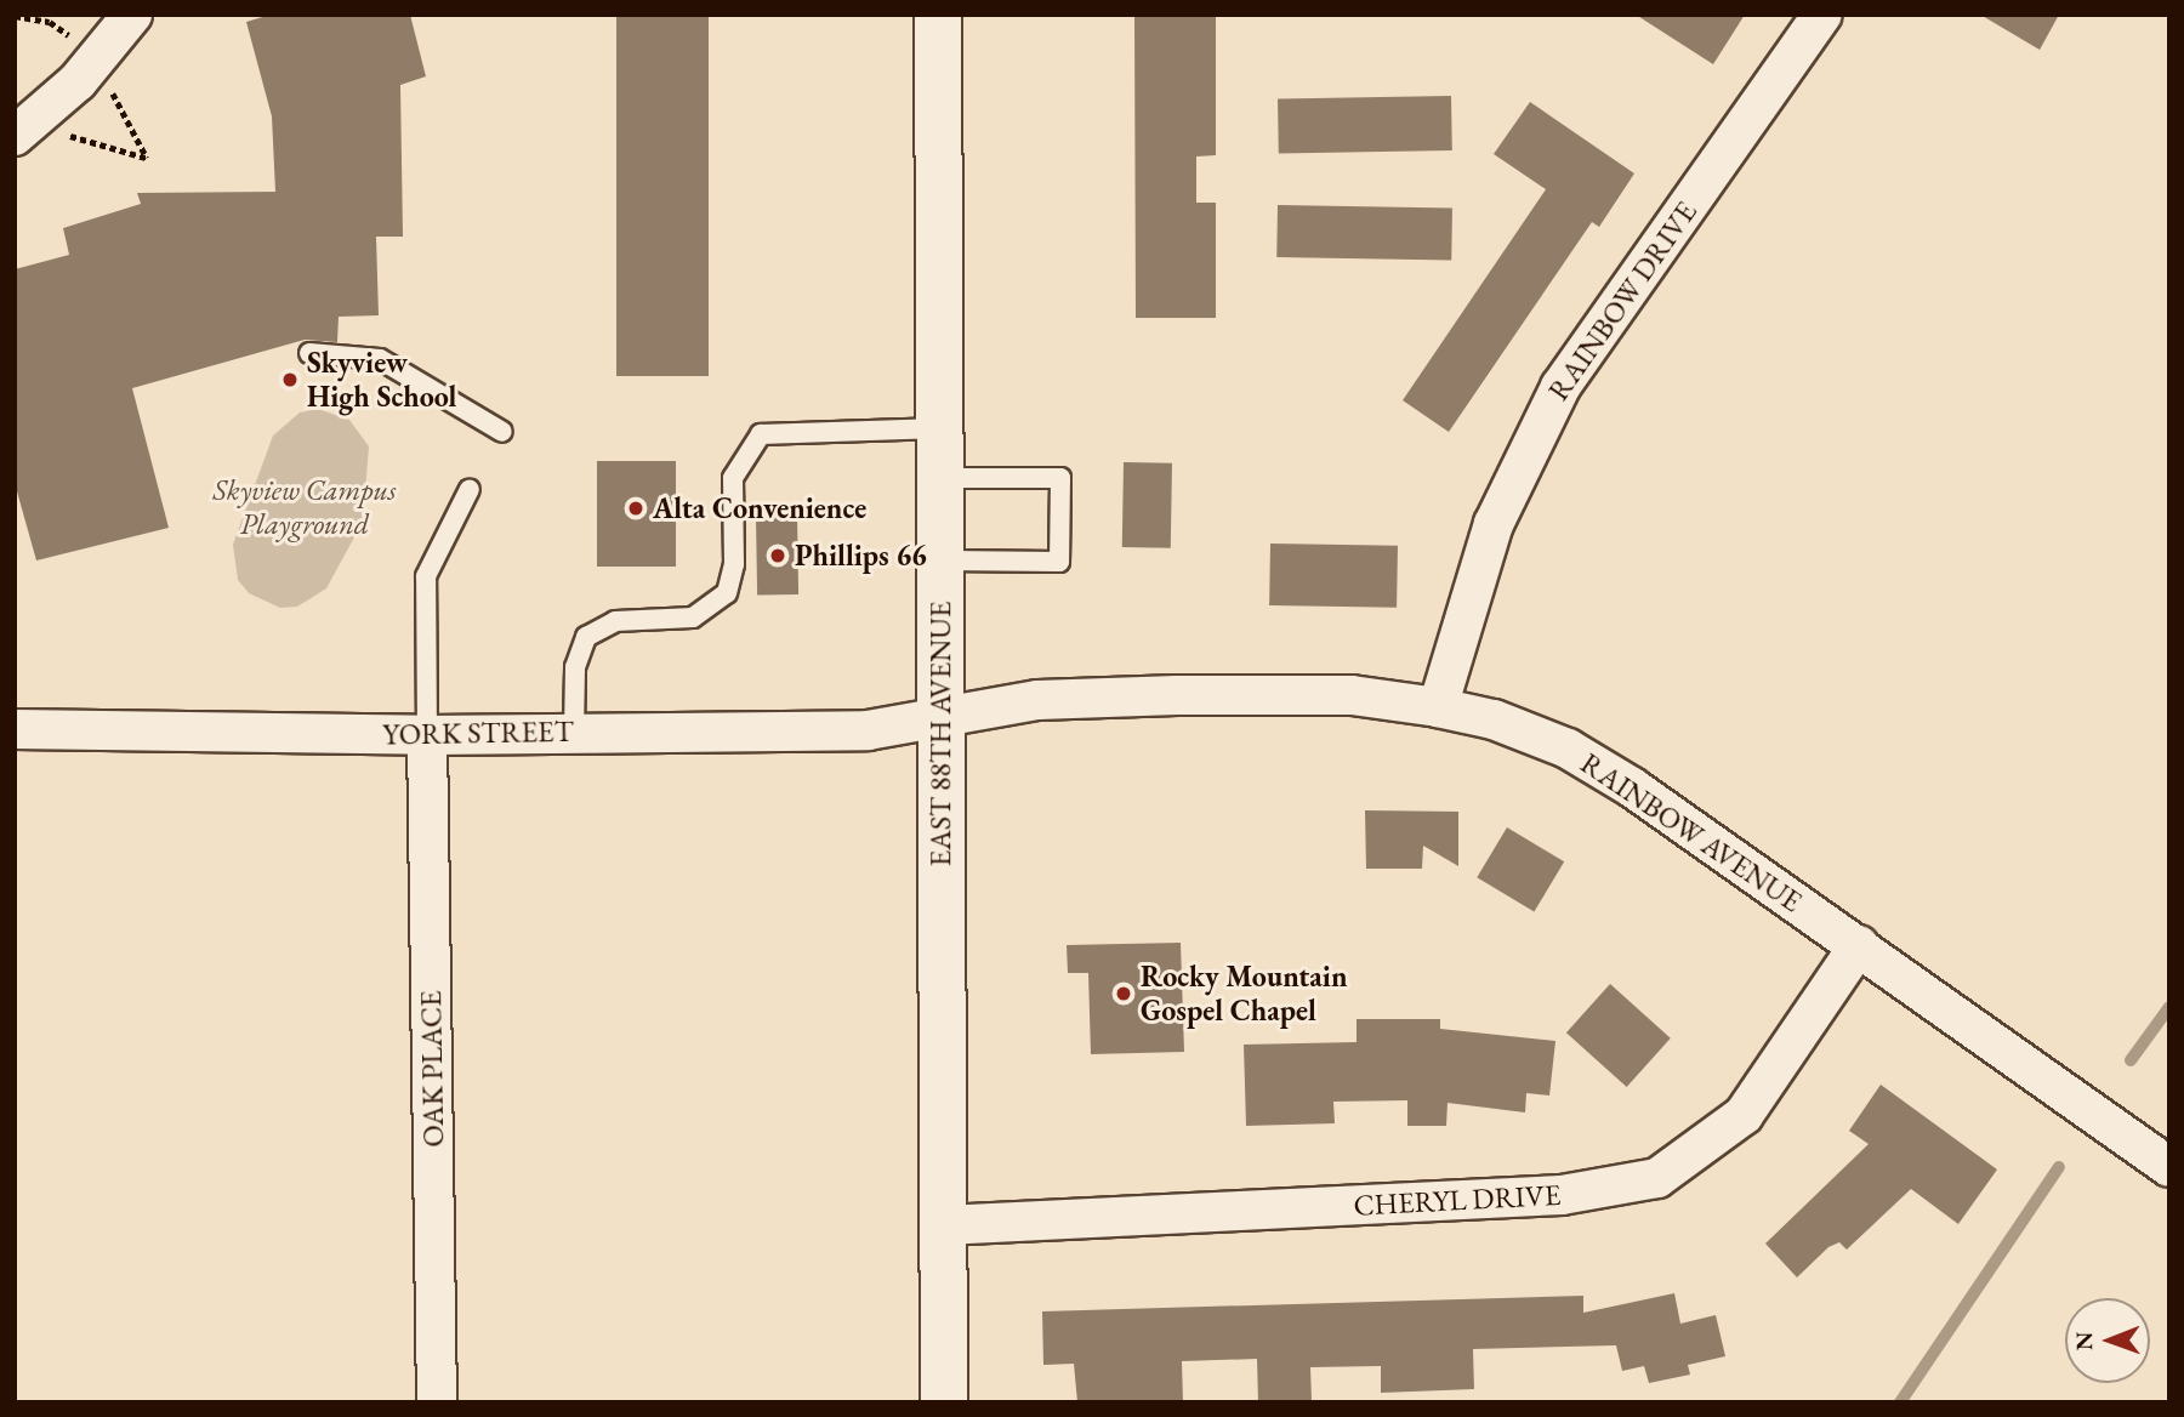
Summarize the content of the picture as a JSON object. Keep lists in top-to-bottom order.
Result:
{
  "streets": {
    "main road": ["EAST 88TH AVENUE"],
    "street": [
      "RAINBOW DRIVE",
      "YORK STREET",
      "RAINBOW AVENUE",
      "OAK PLACE",
      "CHERYL DRIVE"
    ]
  },
  "crossings": [
    ["RAINBOW DRIVE", "RAINBOW AVENUE"],
    ["YORK STREET", "EAST 88TH AVENUE"],
    ["YORK STREET", "RAINBOW AVENUE"],
    ["YORK STREET", "OAK PLACE"],
    ["EAST 88TH AVENUE", "RAINBOW AVENUE"],
    ["EAST 88TH AVENUE", "CHERYL DRIVE"],
    ["RAINBOW AVENUE", "CHERYL DRIVE"]
  ],
  "parks": ["Skyview Campus Playground"],
  "places": [
    "Skyview High School",
    "Alta Convenience",
    "Phillips 66",
    "Rocky Mountain Gospel Chapel"
  ],
  "north": "left"
}
